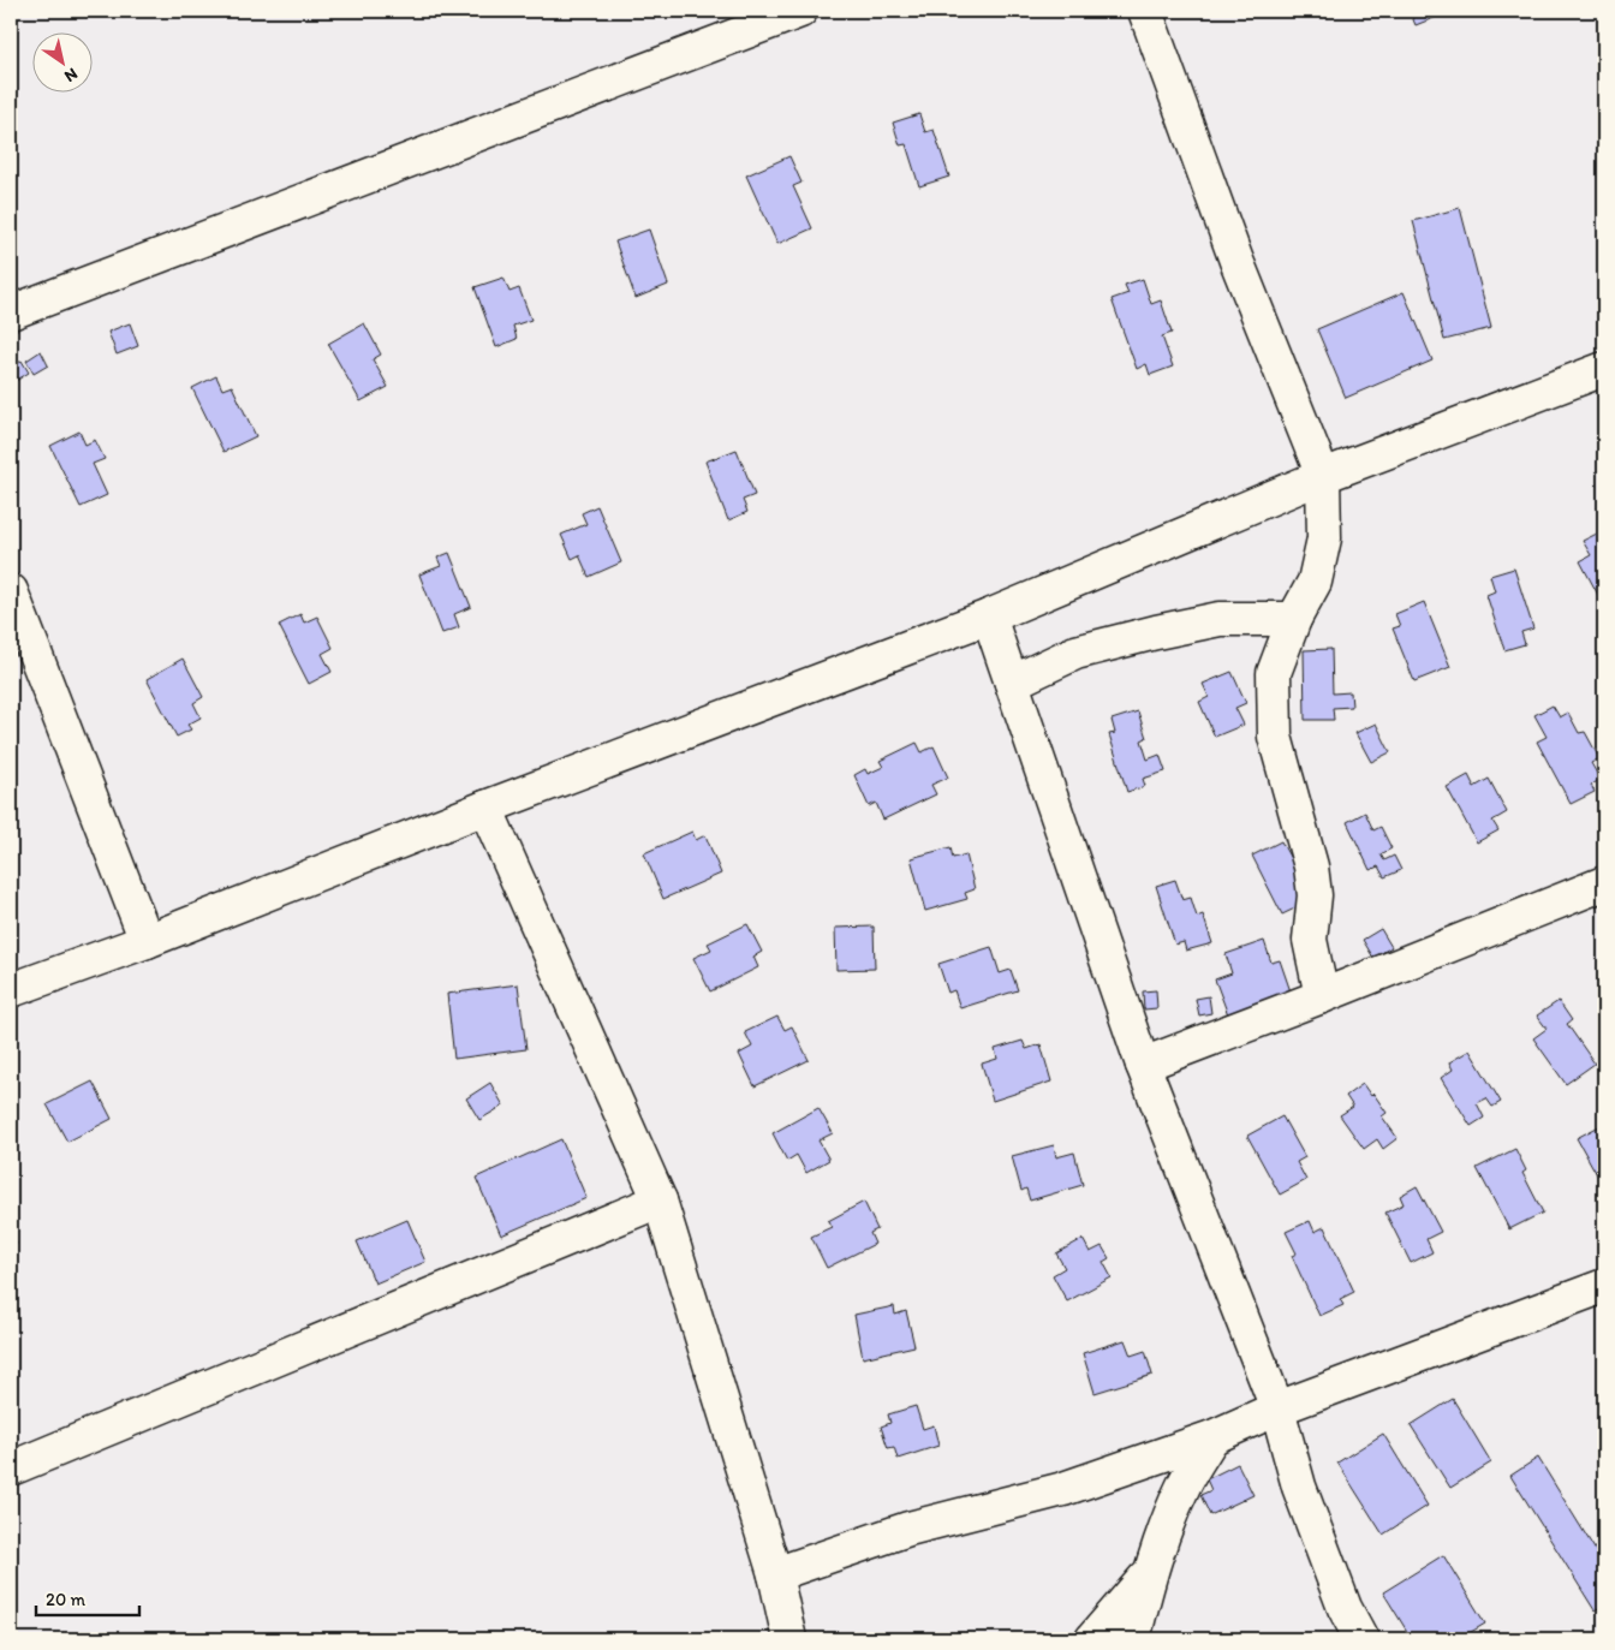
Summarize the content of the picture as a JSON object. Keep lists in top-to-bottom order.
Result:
{
  "scale_bar": "20 m",
  "north": "bottom right"
}
